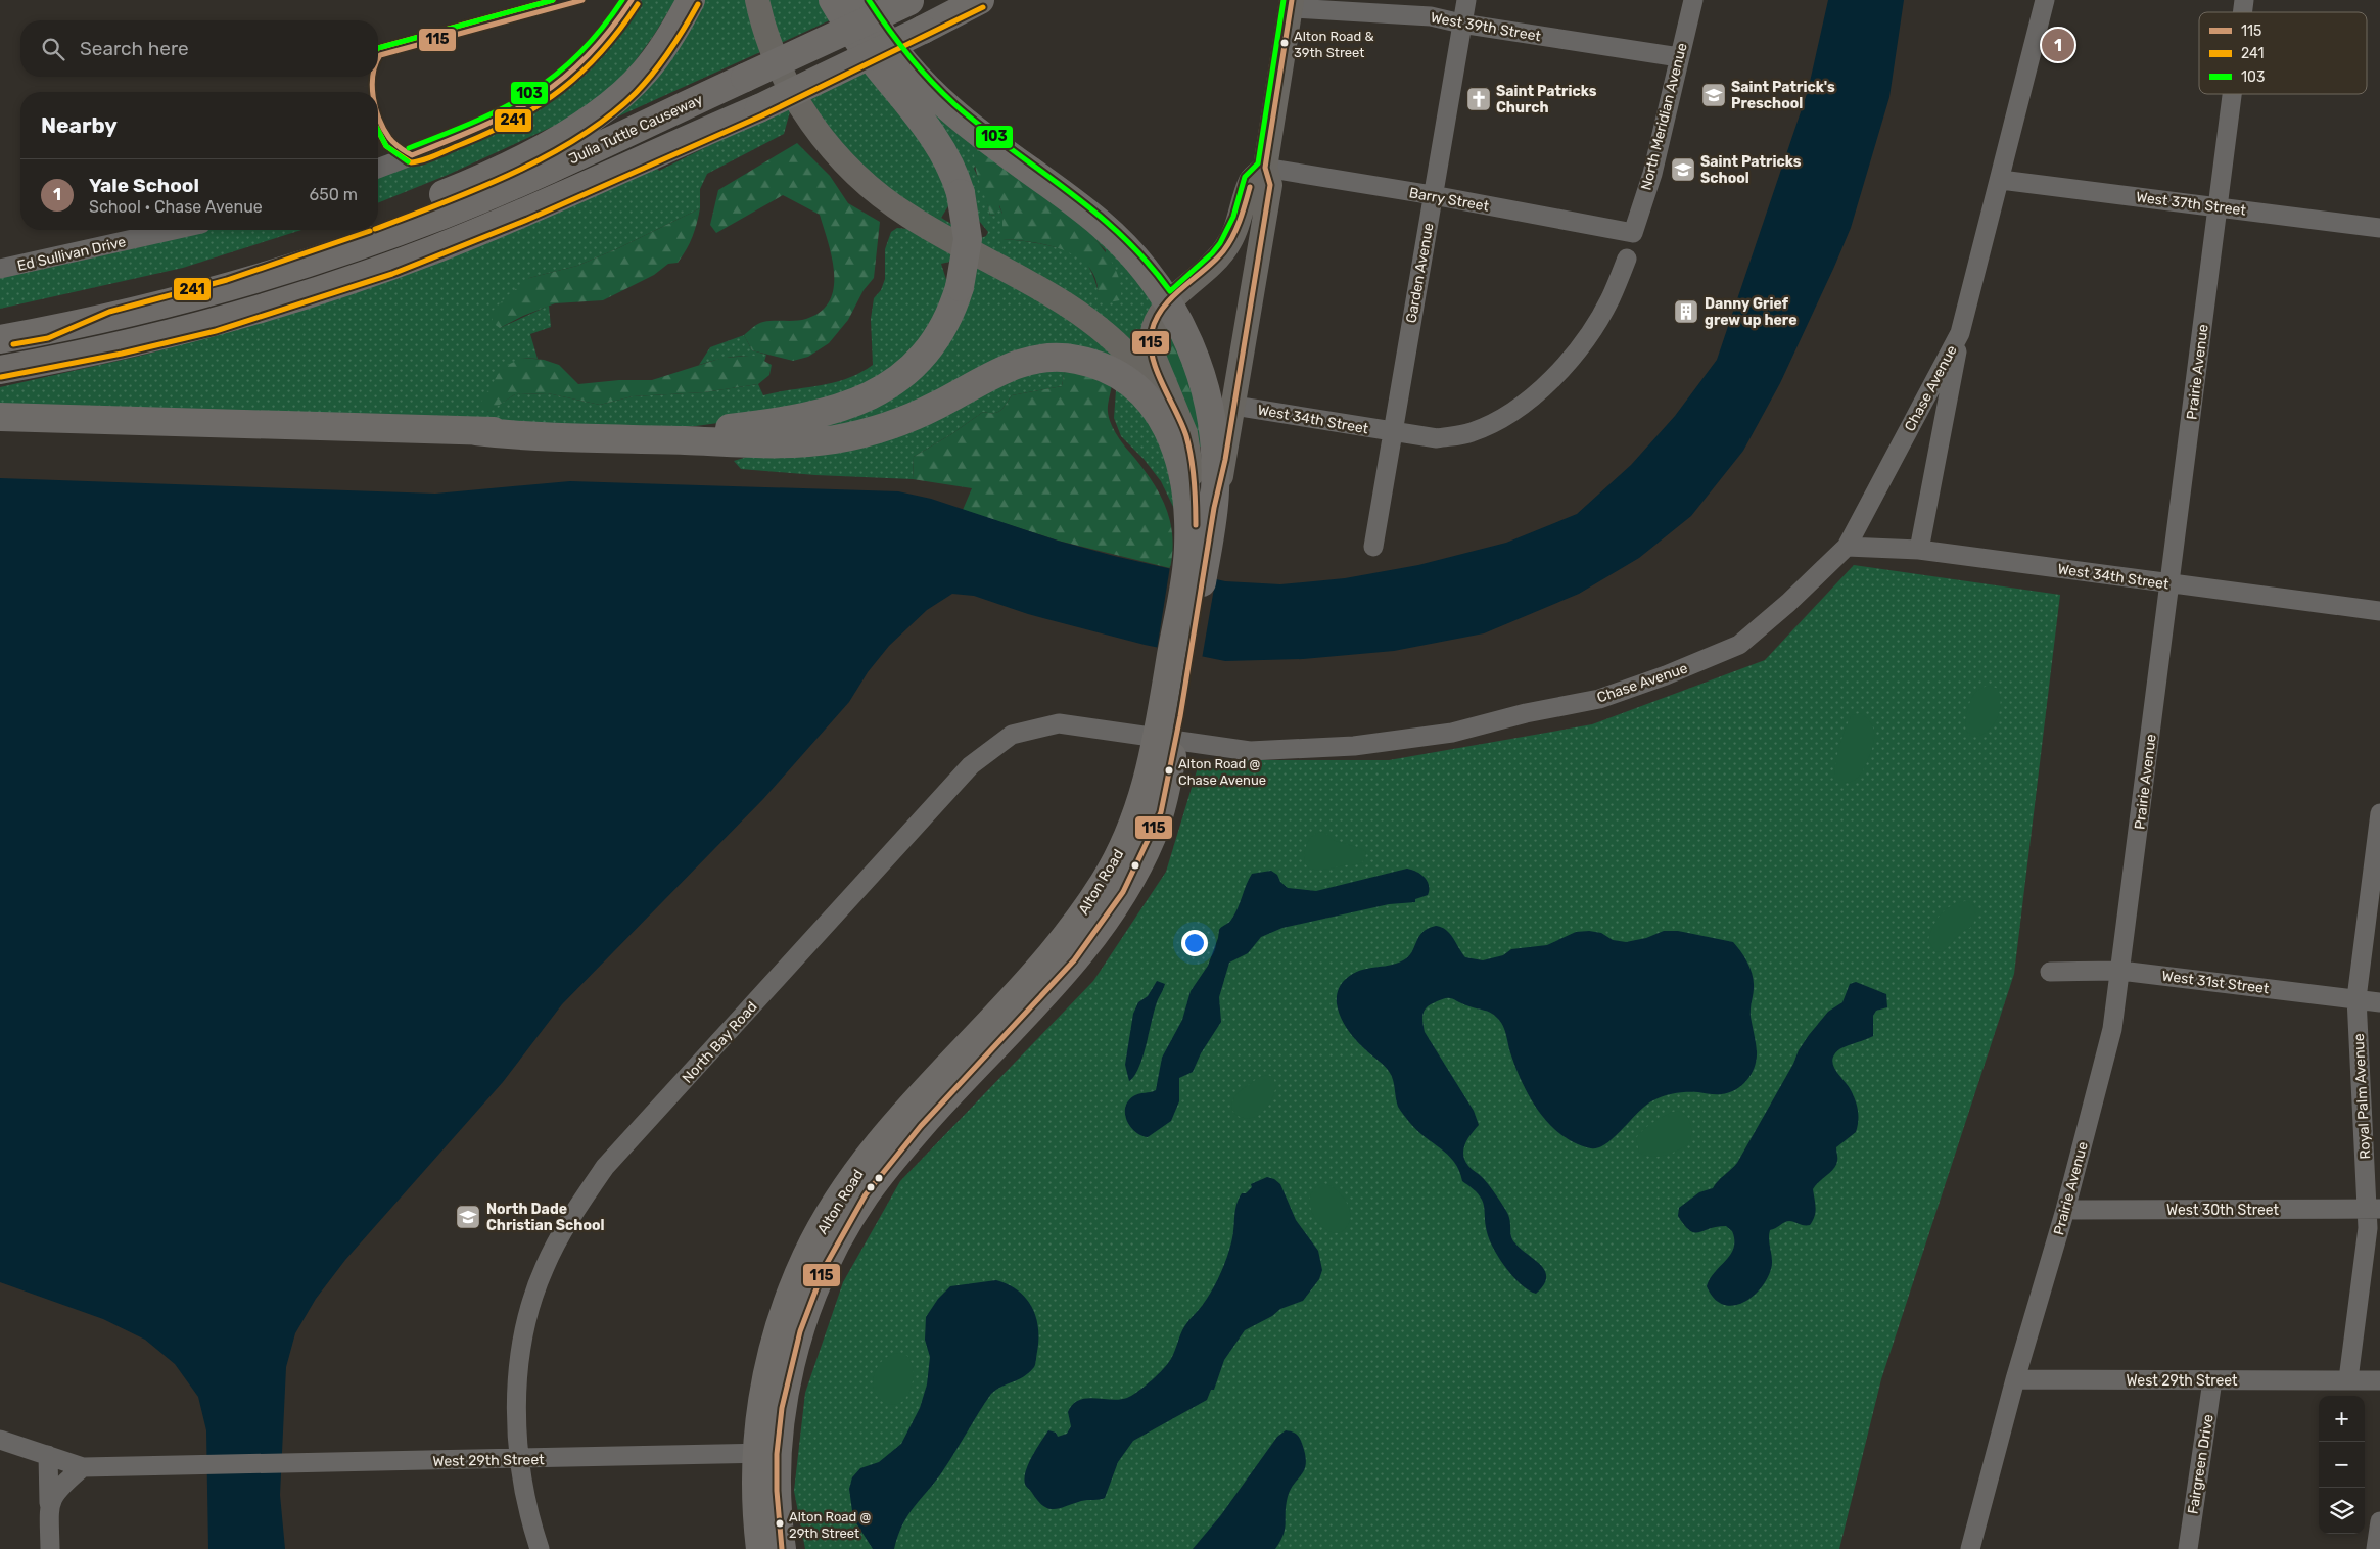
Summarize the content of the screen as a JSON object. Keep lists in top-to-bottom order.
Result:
{
  "streets": {
    "highway": ["Julia Tuttle Causeway", "Alton Road"],
    "street": [
      "West 39th Street",
      "North Meridian Avenue",
      "Barry Street",
      "West 37th Street",
      "Ed Sullivan Drive",
      "Garden Avenue",
      "Prairie Avenue",
      "Chase Avenue",
      "West 34th Street",
      "West 31st Street",
      "North Bay Road",
      "Royal Palm Avenue",
      "West 30th Street",
      "West 29th Street",
      "Fairgreen Drive"
    ]
  },
  "crossings": [
    ["West 39th Street", "North Meridian Avenue"],
    ["West 39th Street", "Garden Avenue"],
    ["West 39th Street", "Alton Road"],
    ["North Meridian Avenue", "Barry Street"],
    ["Barry Street", "Garden Avenue"],
    ["Barry Street", "Alton Road"],
    ["West 37th Street", "Prairie Avenue"],
    ["West 37th Street", "Chase Avenue"],
    ["Garden Avenue", "West 34th Street"],
    ["Prairie Avenue", "West 34th Street"],
    ["Prairie Avenue", "West 31st Street"],
    ["Prairie Avenue", "West 30th Street"],
    ["Prairie Avenue", "West 29th Street"],
    ["Chase Avenue", "West 34th Street"],
    ["Chase Avenue", "Alton Road"],
    ["Chase Avenue", "North Bay Road"],
    ["West 34th Street", "Alton Road"],
    ["Alton Road", "North Bay Road"],
    ["Alton Road", "West 29th Street"],
    ["West 31st Street", "Royal Palm Avenue"],
    ["North Bay Road", "West 29th Street"],
    ["Royal Palm Avenue", "West 30th Street"],
    ["Royal Palm Avenue", "West 29th Street"],
    ["West 29th Street", "Fairgreen Drive"]
  ],
  "places": {
    "other": ["Alton Road & 39th Street", "Alton Road @ Chase Avenue", "Alton Road @ 29th Street"],
    "school or university": ["Saint Patrick's Preschool", "Saint Patricks School", "North Dade Christian School"],
    "church": ["Saint Patricks Church"],
    "building": ["Danny Grief grew up here"]
  },
  "lines": ["transit line 115", "transit line 241", "transit line 103"],
  "legend": ["115", "241", "103"],
  "page": {
    "search": "Search here",
    "pins": "1",
    "heading": "Nearby",
    "list": [
      {
        "mark": "1",
        "name": "Yale School",
        "note": "School · Chase Avenue",
        "value": "650 m"
      }
    ],
    "map_buttons": ["+", "−"]
  }
}
